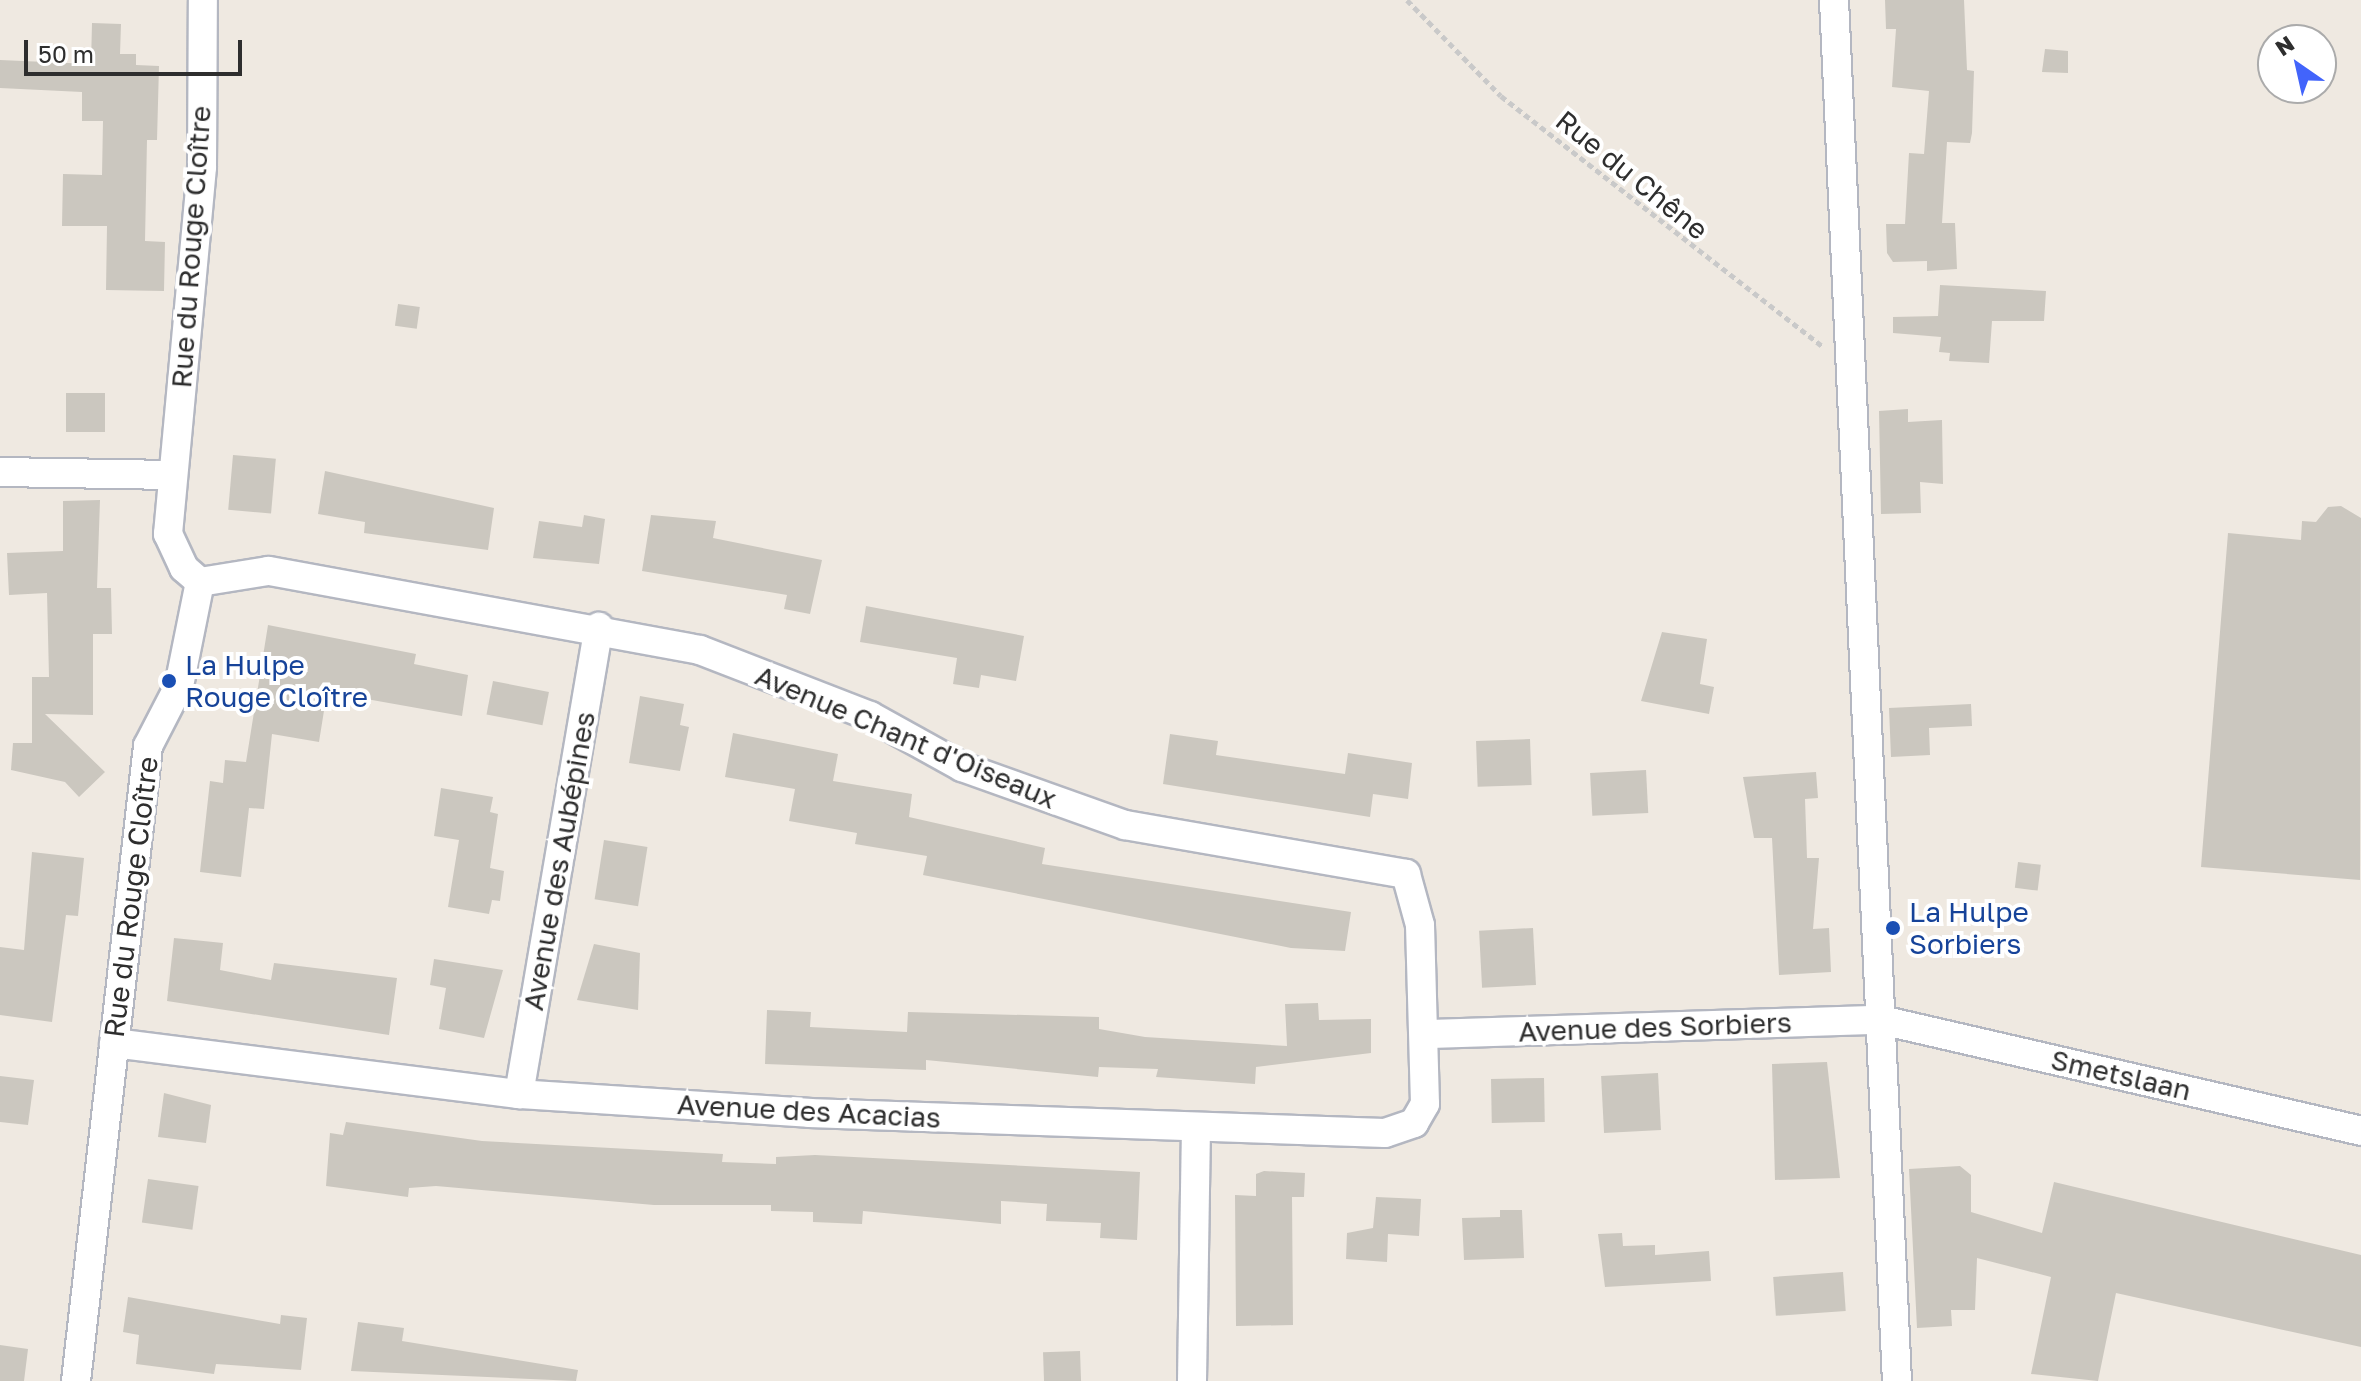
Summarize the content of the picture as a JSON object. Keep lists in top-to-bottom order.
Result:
{
  "streets": {
    "street": [
      "Rue du Rouge Cloître",
      "Avenue Chant d'Oiseaux",
      "Avenue des Aubépines",
      "Avenue des Sorbiers",
      "Smetslaan",
      "Avenue des Acacias"
    ],
    "path": ["Rue du Chêne"]
  },
  "crossings": [
    ["Rue du Rouge Cloître", "Avenue Chant d'Oiseaux"],
    ["Rue du Rouge Cloître", "Avenue des Acacias"],
    ["Avenue Chant d'Oiseaux", "Avenue des Aubépines"],
    ["Avenue Chant d'Oiseaux", "Avenue des Sorbiers"],
    ["Avenue Chant d'Oiseaux", "Avenue des Acacias"],
    ["Avenue des Aubépines", "Avenue des Acacias"],
    ["Avenue des Sorbiers", "Smetslaan"],
    ["Avenue des Sorbiers", "Avenue des Acacias"]
  ],
  "places": ["La Hulpe Rouge Cloître", "La Hulpe Sorbiers"],
  "scale_bar": "50 m",
  "north": "top left"
}
